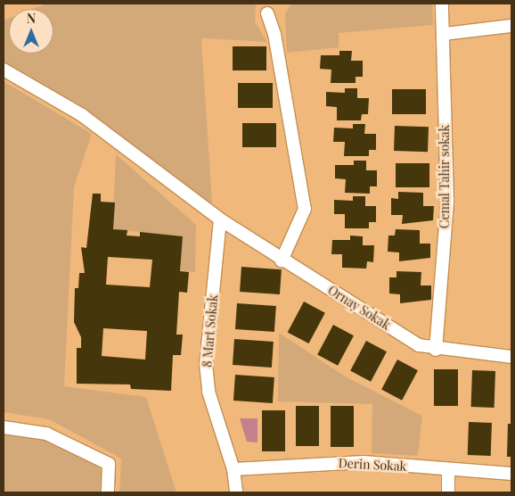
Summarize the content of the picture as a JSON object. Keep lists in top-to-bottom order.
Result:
{
  "streets": {
    "street": [
      "Cemal Tahir sokak",
      "Ornay Sokak",
      "8 Mart Sokak",
      "Derin Sokak"
    ]
  },
  "crossings": [
    ["Cemal Tahir sokak", "Ornay Sokak"],
    ["Ornay Sokak", "8 Mart Sokak"],
    ["8 Mart Sokak", "Derin Sokak"]
  ],
  "north": "top"
}
